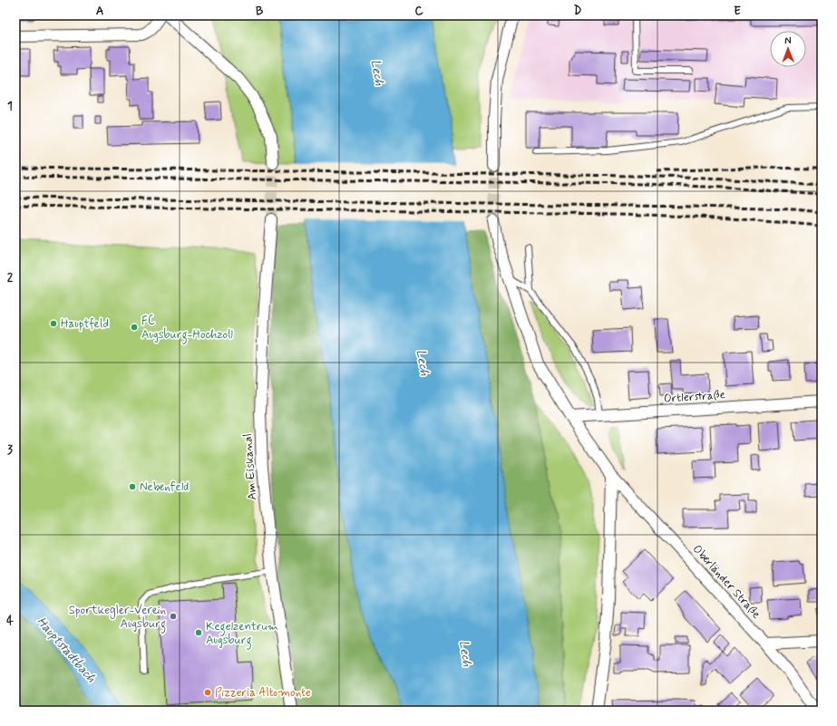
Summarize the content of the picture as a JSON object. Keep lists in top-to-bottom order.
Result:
{
  "streets": {
    "street": ["Ortlerstraße", "Am Eiskanal", "Oberländer Straße"]
  },
  "crossings": [
    ["Ortlerstraße", "Oberländer Straße"]
  ],
  "water": ["Lech", "Hauptstadtbach"],
  "places": [
    "Hauptfeld",
    "FC Augsburg-Hochzoll",
    "Nebenfeld",
    "Sportkegler-Verein Augsburg",
    "Kegelzentrum Augsburg",
    "Pizzeria Altomonte"
  ],
  "north": "top",
  "grid": {
    "columns": [
      "A",
      "B",
      "C",
      "D",
      "E"
    ],
    "rows": [
      "1",
      "2",
      "3",
      "4"
    ]
  }
}
